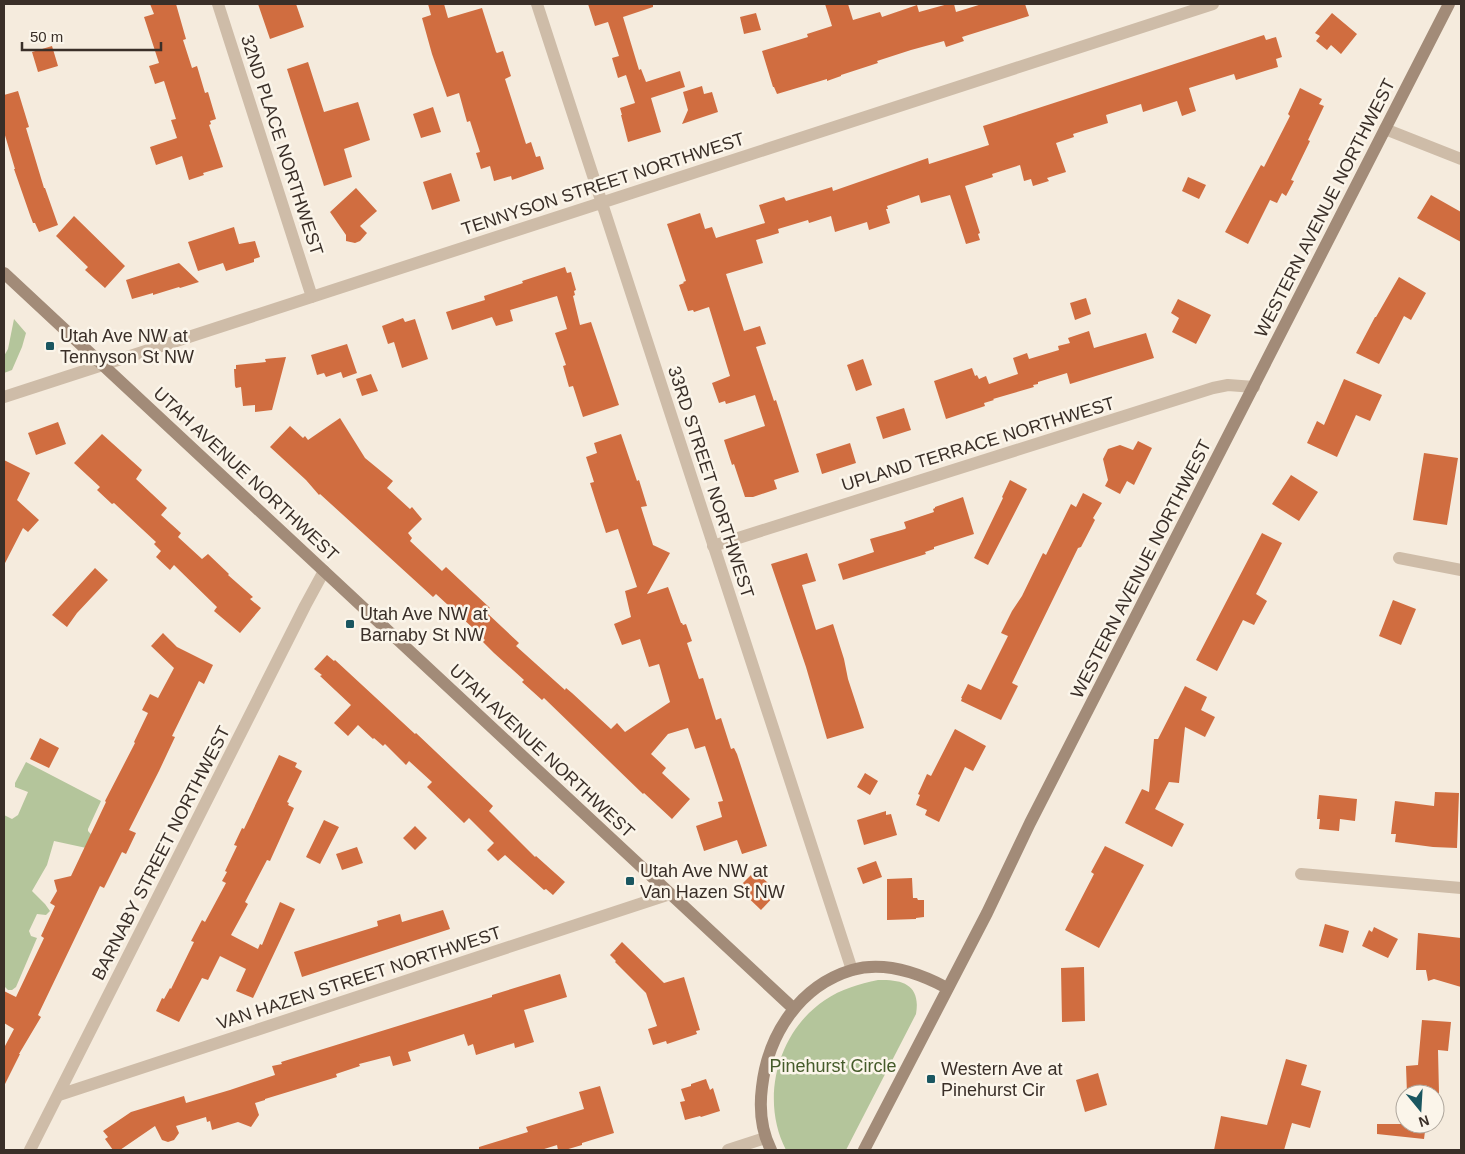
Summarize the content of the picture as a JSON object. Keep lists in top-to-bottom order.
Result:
{
  "streets": {
    "street": [
      "32ND PLACE NORTHWEST",
      "TENNYSON STREET NORTHWEST",
      "WESTERN AVENUE NORTHWEST",
      "UPLAND TERRACE NORTHWEST",
      "UTAH AVENUE NORTHWEST",
      "33RD STREET NORTHWEST",
      "BARNABY STREET NORTHWEST",
      "VAN HAZEN STREET NORTHWEST"
    ]
  },
  "crossings": [
    ["32ND PLACE NORTHWEST", "TENNYSON STREET NORTHWEST"],
    ["TENNYSON STREET NORTHWEST", "UTAH AVENUE NORTHWEST"],
    ["TENNYSON STREET NORTHWEST", "33RD STREET NORTHWEST"],
    ["WESTERN AVENUE NORTHWEST", "UPLAND TERRACE NORTHWEST"],
    ["UPLAND TERRACE NORTHWEST", "33RD STREET NORTHWEST"],
    ["UTAH AVENUE NORTHWEST", "BARNABY STREET NORTHWEST"],
    ["UTAH AVENUE NORTHWEST", "VAN HAZEN STREET NORTHWEST"],
    ["BARNABY STREET NORTHWEST", "VAN HAZEN STREET NORTHWEST"]
  ],
  "parks": ["Pinehurst Circle"],
  "places": {
    "transit": [
      "Utah Ave NW at Tennyson St NW",
      "Utah Ave NW at Barnaby St NW",
      "Utah Ave NW at Van Hazen St NW",
      "Western Ave at Pinehurst Cir"
    ]
  },
  "scale_bar": "50 m",
  "north": "bottom"
}
